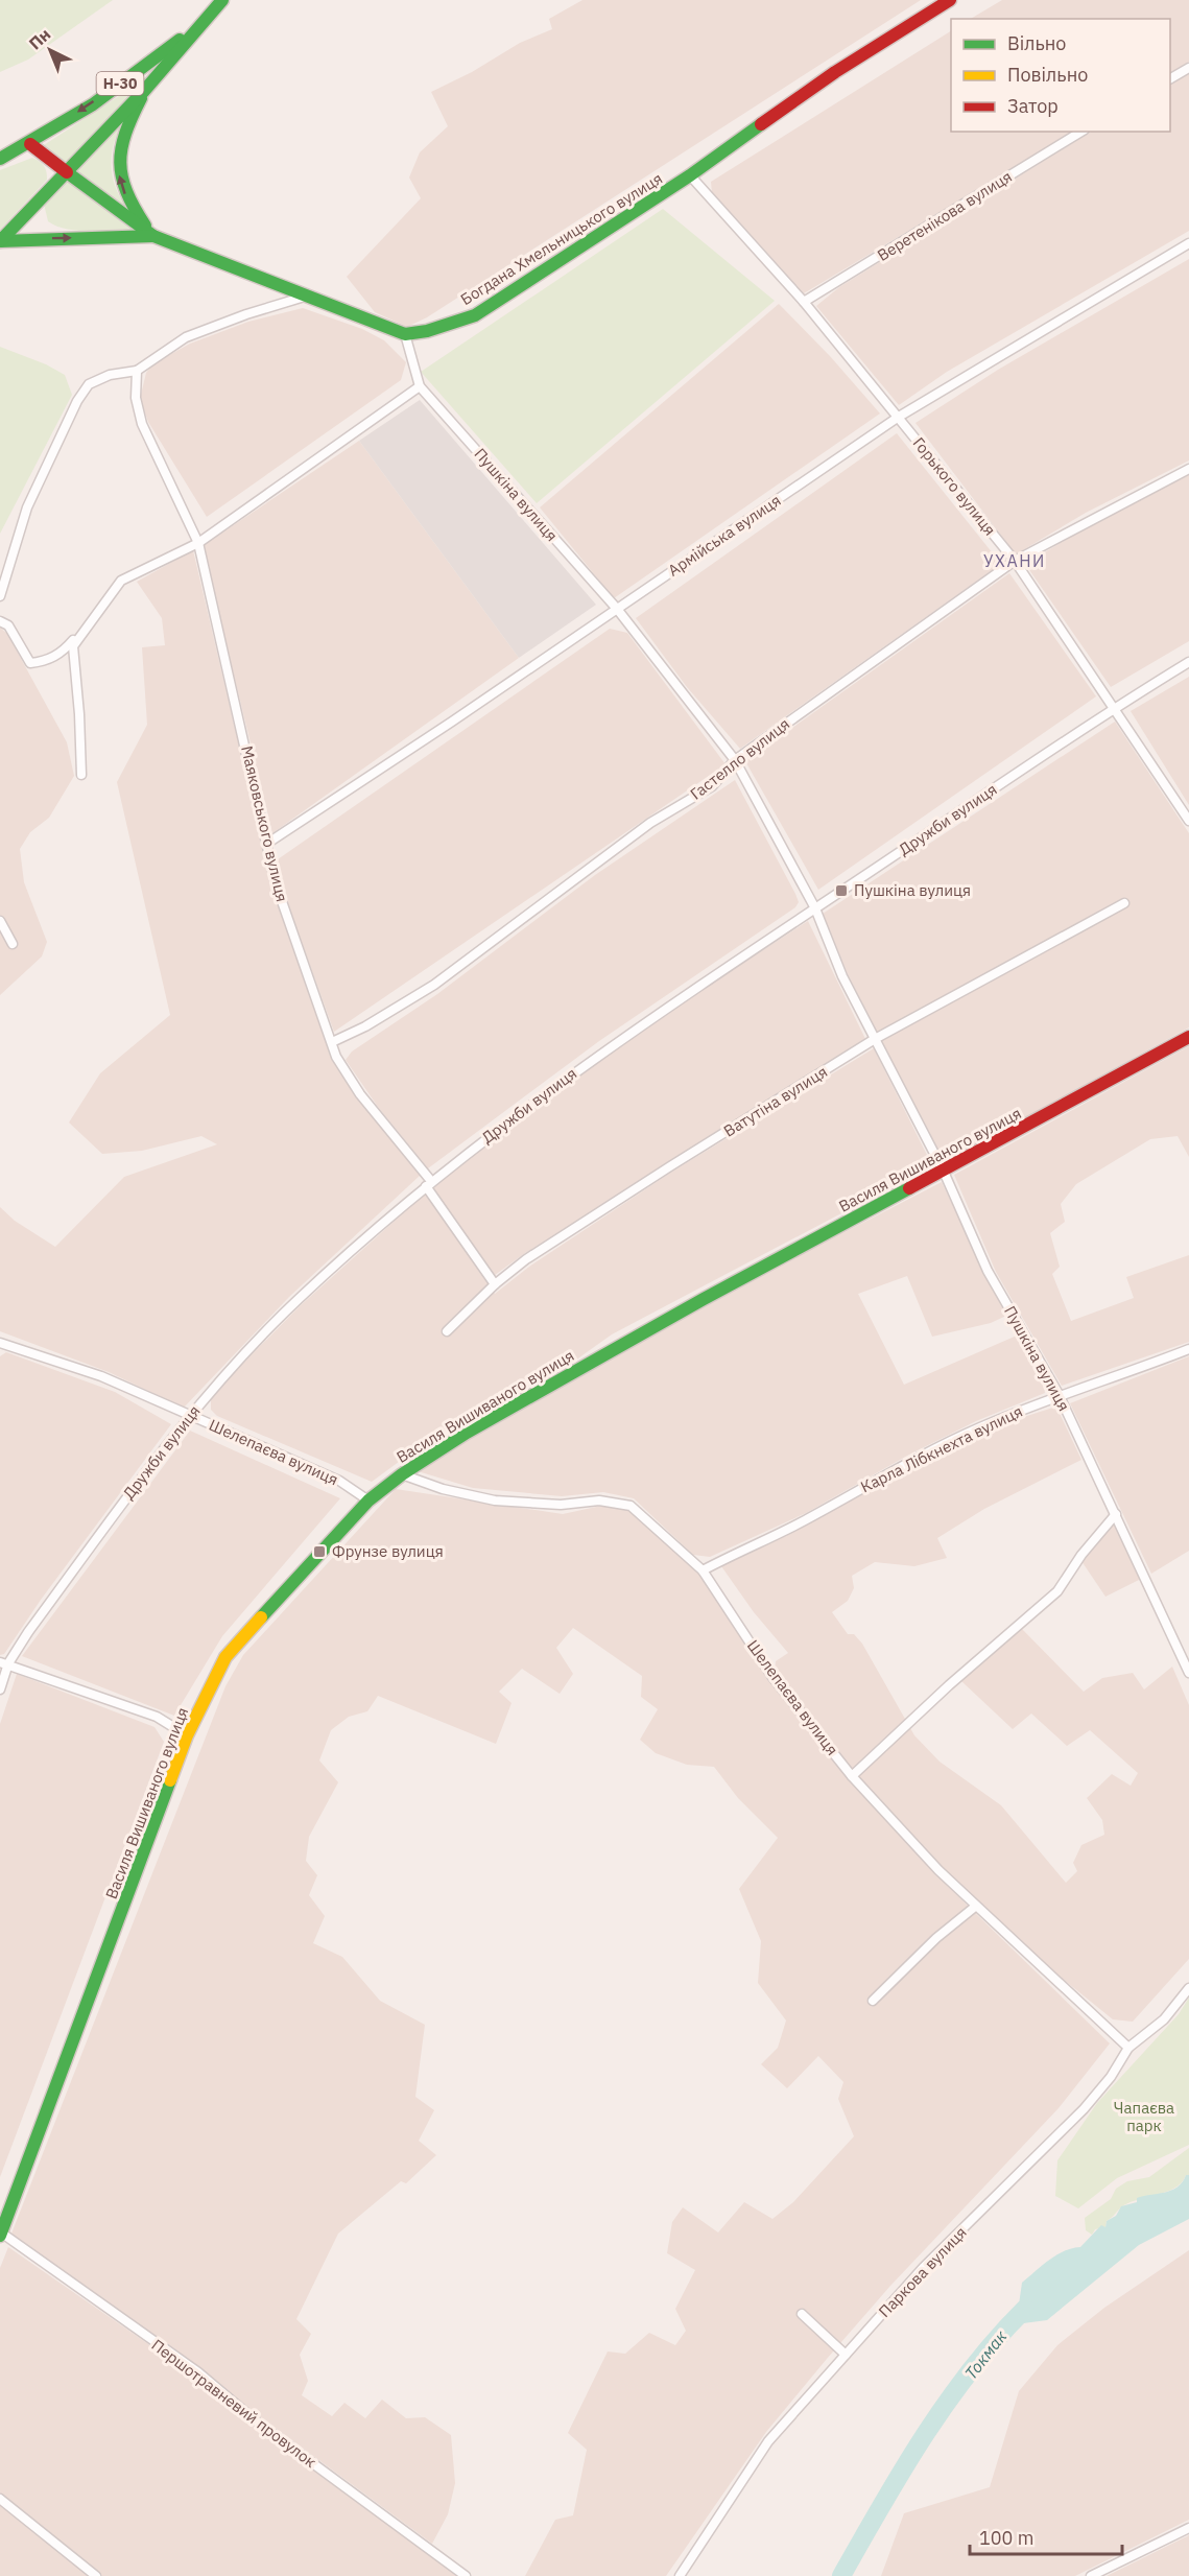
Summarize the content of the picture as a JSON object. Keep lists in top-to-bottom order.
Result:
{
  "streets": {
    "street": [
      "Н-30",
      "Веретенікова вулиця",
      "Богдана Хмельницького вулиця",
      "Горького вулиця",
      "Пушкіна вулиця",
      "Армійська вулиця",
      "Гастелло вулиця",
      "Дружби вулиця",
      "Маяковського вулиця",
      "Ватутіна вулиця",
      "Василя Вишиваного вулиця",
      "Карла Лібкнехта вулиця",
      "Шелепаєва вулиця",
      "Паркова вулиця",
      "Першотравневий провулок"
    ]
  },
  "crossings": [
    ["Веретенікова вулиця", "Горького вулиця"],
    ["Богдана Хмельницького вулиця", "Горького вулиця"],
    ["Богдана Хмельницького вулиця", "Пушкіна вулиця"],
    ["Горького вулиця", "Армійська вулиця"],
    ["Горького вулиця", "Гастелло вулиця"],
    ["Горького вулиця", "Дружби вулиця"],
    ["Пушкіна вулиця", "Армійська вулиця"],
    ["Пушкіна вулиця", "Гастелло вулиця"],
    ["Пушкіна вулиця", "Дружби вулиця"],
    ["Пушкіна вулиця", "Ватутіна вулиця"],
    ["Пушкіна вулиця", "Василя Вишиваного вулиця"],
    ["Пушкіна вулиця", "Карла Лібкнехта вулиця"],
    ["Армійська вулиця", "Маяковського вулиця"],
    ["Гастелло вулиця", "Маяковського вулиця"],
    ["Дружби вулиця", "Маяковського вулиця"],
    ["Дружби вулиця", "Шелепаєва вулиця"],
    ["Маяковського вулиця", "Ватутіна вулиця"],
    ["Василя Вишиваного вулиця", "Шелепаєва вулиця"],
    ["Василя Вишиваного вулиця", "Першотравневий провулок"],
    ["Карла Лібкнехта вулиця", "Шелепаєва вулиця"],
    ["Шелепаєва вулиця", "Паркова вулиця"]
  ],
  "districts": ["УХАНИ"],
  "water": ["Токмак"],
  "parks": ["Чапаєва парк"],
  "places": {
    "transit": ["Пушкіна вулиця", "Фрунзе вулиця"]
  },
  "legend": ["Вільно", "Повільно", "Затор"],
  "scale_bar": "100 m",
  "north": "top left"
}
